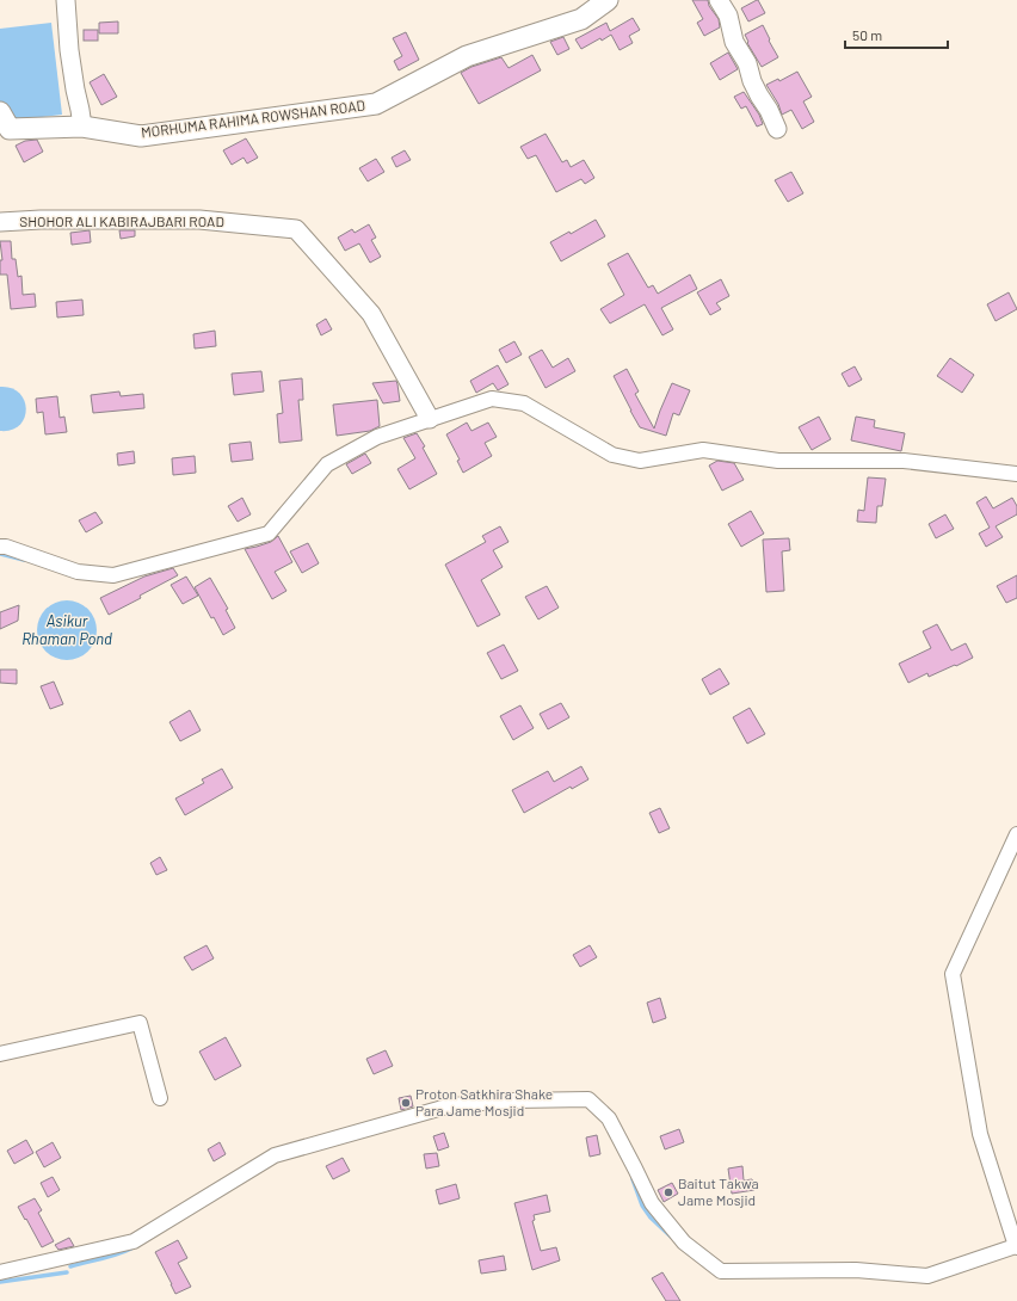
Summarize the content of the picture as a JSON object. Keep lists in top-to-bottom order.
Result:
{
  "streets": {
    "main road": ["MORHUMA RAHIMA ROWSHAN ROAD"],
    "street": ["SHOHOR ALI KABIRAJBARI ROAD"]
  },
  "water": ["Asikur Rhaman Pond"],
  "places": ["Proton Satkhira Shake Para Jame Mosjid", "Baitut Takwa Jame Mosjid"],
  "scale_bar": "50 m"
}
